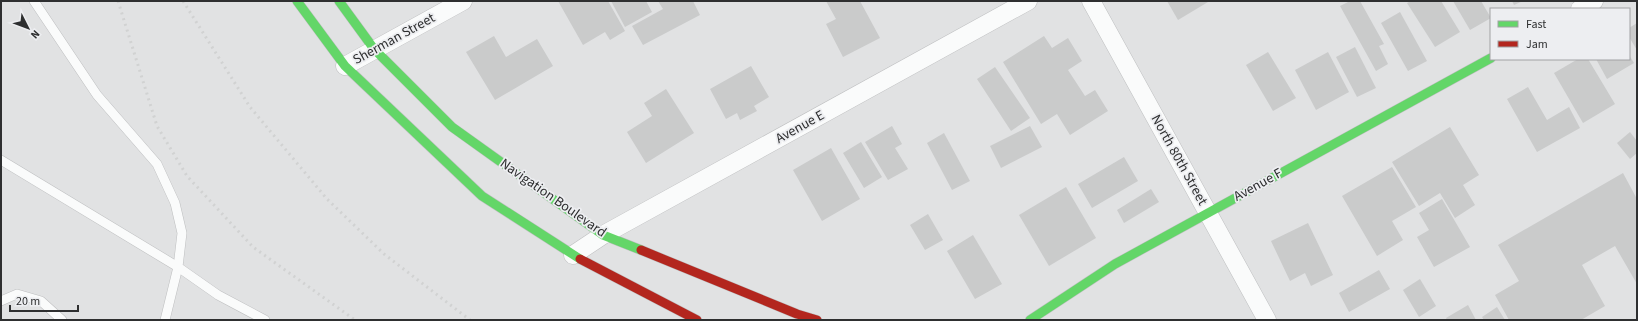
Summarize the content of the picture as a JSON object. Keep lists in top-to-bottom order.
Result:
{
  "streets": {
    "main road": ["Avenue F", "Navigation Boulevard"],
    "street": ["Sherman Street", "Avenue E", "North 80th Street"]
  },
  "crossings": [
    ["Sherman Street", "Navigation Boulevard"],
    ["Avenue E", "Navigation Boulevard"],
    ["North 80th Street", "Avenue F"]
  ],
  "legend": ["Fast", "Jam"],
  "scale_bar": "20 m",
  "north": "bottom right"
}
